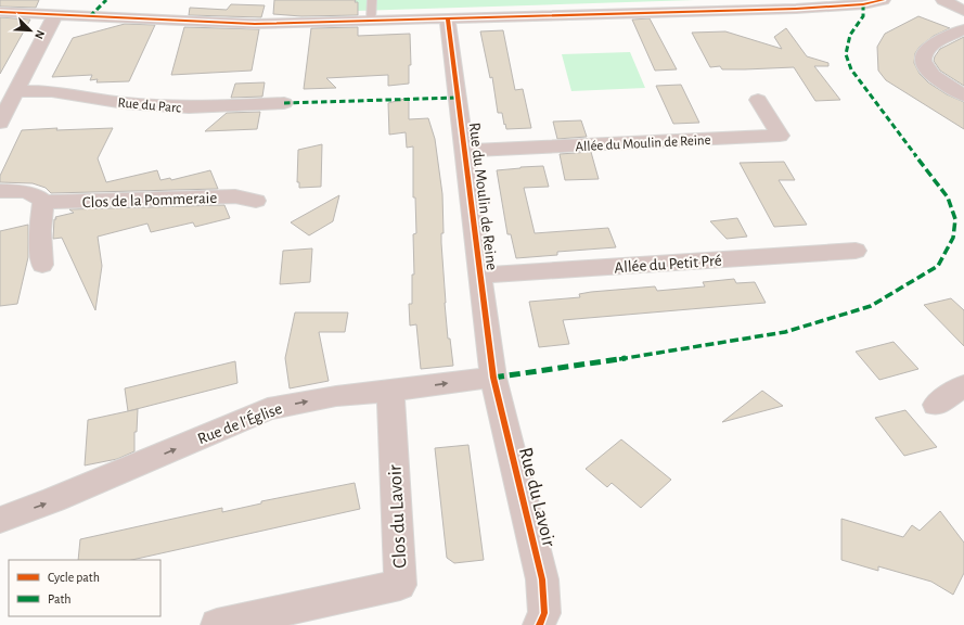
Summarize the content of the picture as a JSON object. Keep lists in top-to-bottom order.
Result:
{
  "streets": {
    "street": [
      "Rue du Parc",
      "Allée du Moulin de Reine",
      "Rue du Moulin de Reine",
      "Clos de la Pommeraie",
      "Allée du Petit Pré",
      "Rue de l'Église",
      "Rue du Lavoir",
      "Clos du Lavoir"
    ]
  },
  "crossings": [
    ["Allée du Moulin de Reine", "Rue du Moulin de Reine"],
    ["Rue du Moulin de Reine", "Allée du Petit Pré"],
    ["Rue du Moulin de Reine", "Rue de l'Église"],
    ["Rue du Moulin de Reine", "Rue du Lavoir"],
    ["Rue de l'Église", "Rue du Lavoir"],
    ["Rue de l'Église", "Clos du Lavoir"]
  ],
  "one_way": ["Rue de l'Église"],
  "legend": ["Cycle path", "Path"],
  "north": "bottom right"
}
